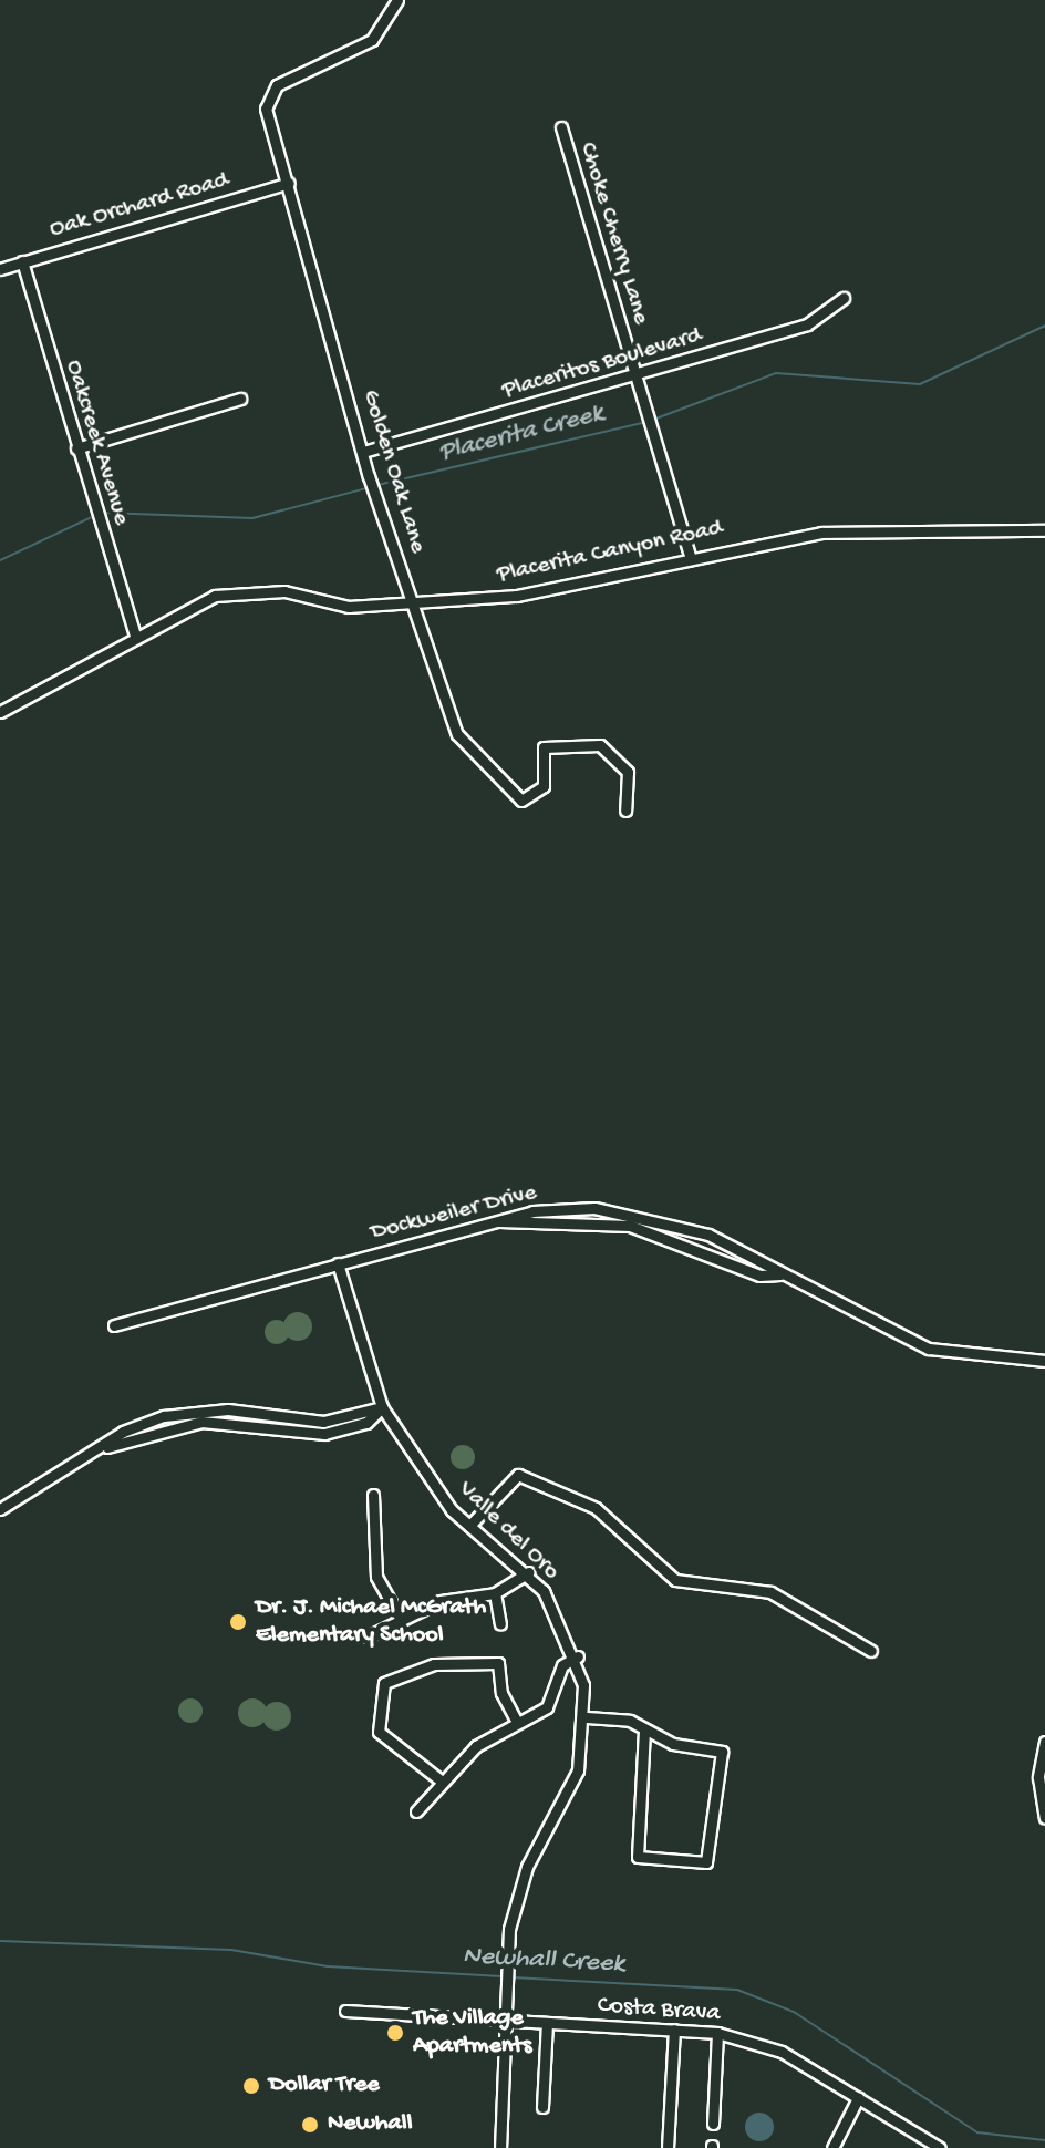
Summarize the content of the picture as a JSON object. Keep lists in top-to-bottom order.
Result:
{
  "streets": {
    "street": [
      "Oak Orchard Road",
      "Choke Cherry Lane",
      "Placeritos Boulevard",
      "Oakcreek Avenue",
      "Golden Oak Lane",
      "Placerita Canyon Road",
      "Dockweiler Drive",
      "Valle del Oro",
      "Costa Brava"
    ]
  },
  "crossings": [
    ["Oak Orchard Road", "Oakcreek Avenue"],
    ["Oak Orchard Road", "Golden Oak Lane"],
    ["Choke Cherry Lane", "Placeritos Boulevard"],
    ["Choke Cherry Lane", "Placerita Canyon Road"],
    ["Placeritos Boulevard", "Golden Oak Lane"],
    ["Oakcreek Avenue", "Placerita Canyon Road"],
    ["Golden Oak Lane", "Placerita Canyon Road"],
    ["Dockweiler Drive", "Valle del Oro"],
    ["Valle del Oro", "Costa Brava"]
  ],
  "water": ["Placerita Creek", "Newhall Creek"],
  "places": [
    "Dr. J. Michael McGrath Elementary School",
    "The Village Apartments",
    "Dollar Tree",
    "Newhall"
  ]
}
